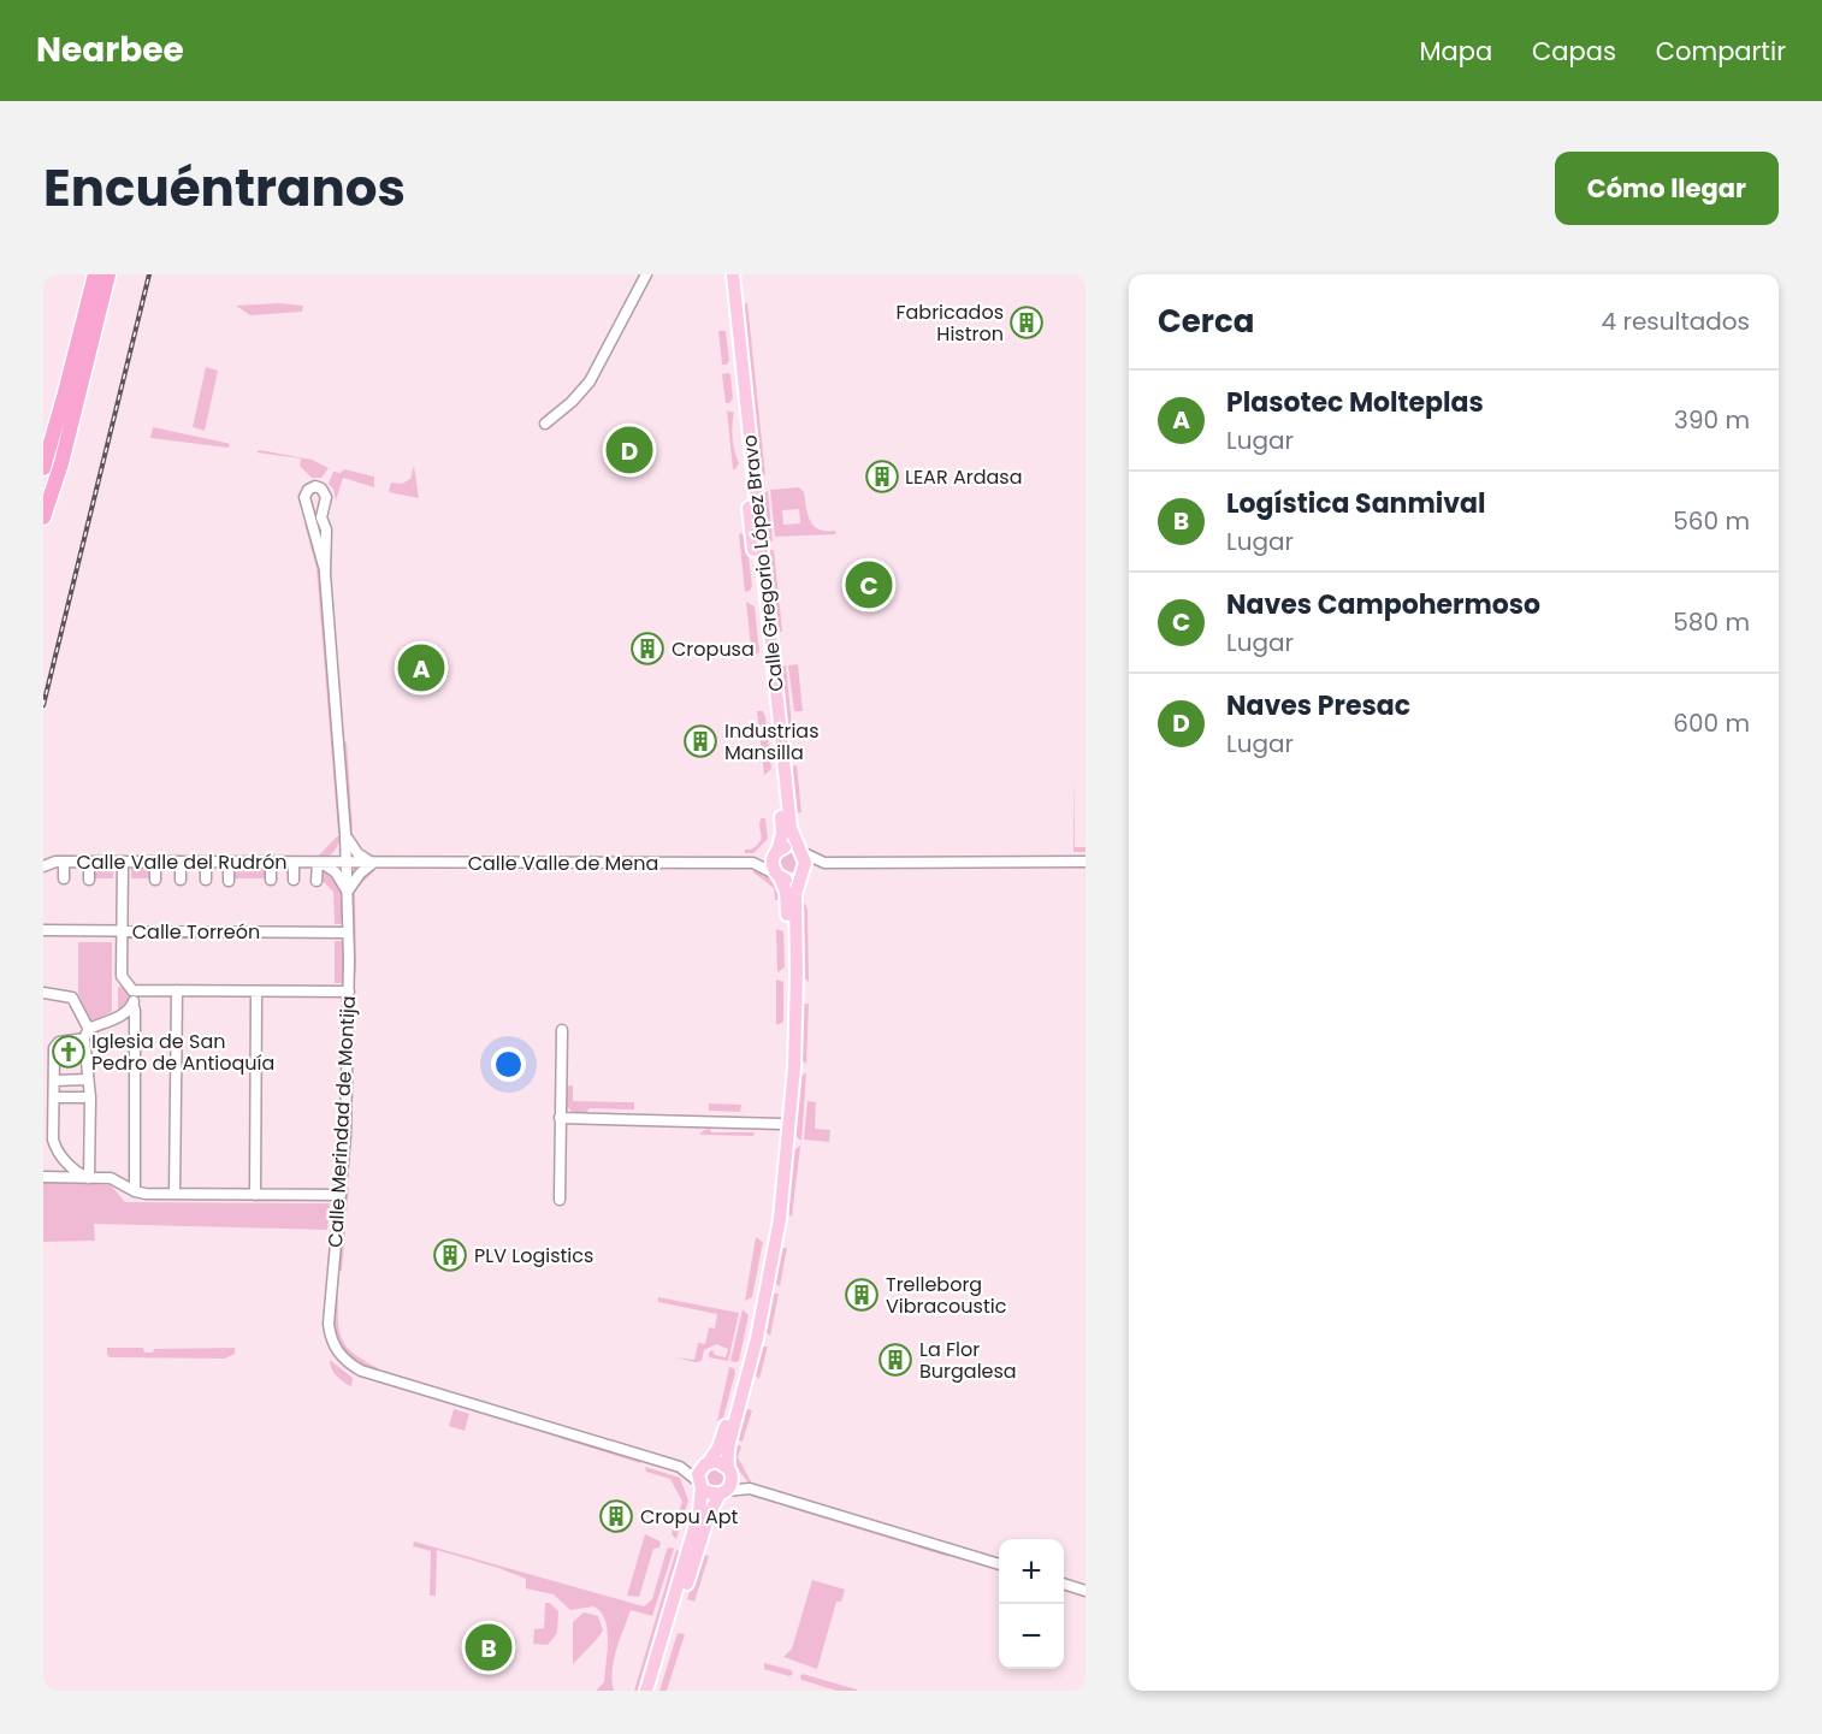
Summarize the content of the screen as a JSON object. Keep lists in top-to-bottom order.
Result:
{
  "streets": {
    "main road": ["Calle Gregorio López Bravo"],
    "street": [
      "Calle Valle del Rudrón",
      "Calle Valle de Mena",
      "Calle Torreón",
      "Calle Merindad de Montija"
    ]
  },
  "crossings": [
    ["Calle Gregorio López Bravo", "Calle Valle de Mena"],
    ["Calle Valle del Rudrón", "Calle Valle de Mena"],
    ["Calle Valle del Rudrón", "Calle Merindad de Montija"],
    ["Calle Valle de Mena", "Calle Merindad de Montija"],
    ["Calle Torreón", "Calle Merindad de Montija"]
  ],
  "places": {
    "building": [
      "Fabricados Histron",
      "LEAR Ardasa",
      "Cropusa",
      "Industrias Mansilla",
      "PLV Logistics",
      "Trelleborg Vibracoustic",
      "La Flor Burgalesa",
      "Cropu Apt"
    ],
    "church": ["Iglesia de San Pedro de Antioquía"]
  },
  "page": {
    "header": "Nearbee",
    "nav": ["Mapa", "Capas", "Compartir"],
    "title": "Encuéntranos",
    "buttons": "Cómo llegar",
    "heading": ["Cerca", "4 resultados"],
    "list": [
      {
        "mark": "A",
        "name": "Plasotec Molteplas",
        "note": "Lugar",
        "value": "390 m"
      },
      {
        "mark": "B",
        "name": "Logística Sanmival",
        "note": "Lugar",
        "value": "560 m"
      },
      {
        "mark": "C",
        "name": "Naves Campohermoso",
        "note": "Lugar",
        "value": "580 m"
      },
      {
        "mark": "D",
        "name": "Naves Presac",
        "note": "Lugar",
        "value": "600 m"
      }
    ],
    "pins": [
      "D",
      "C",
      "A",
      "B"
    ],
    "map_buttons": ["+", "−"]
  }
}
